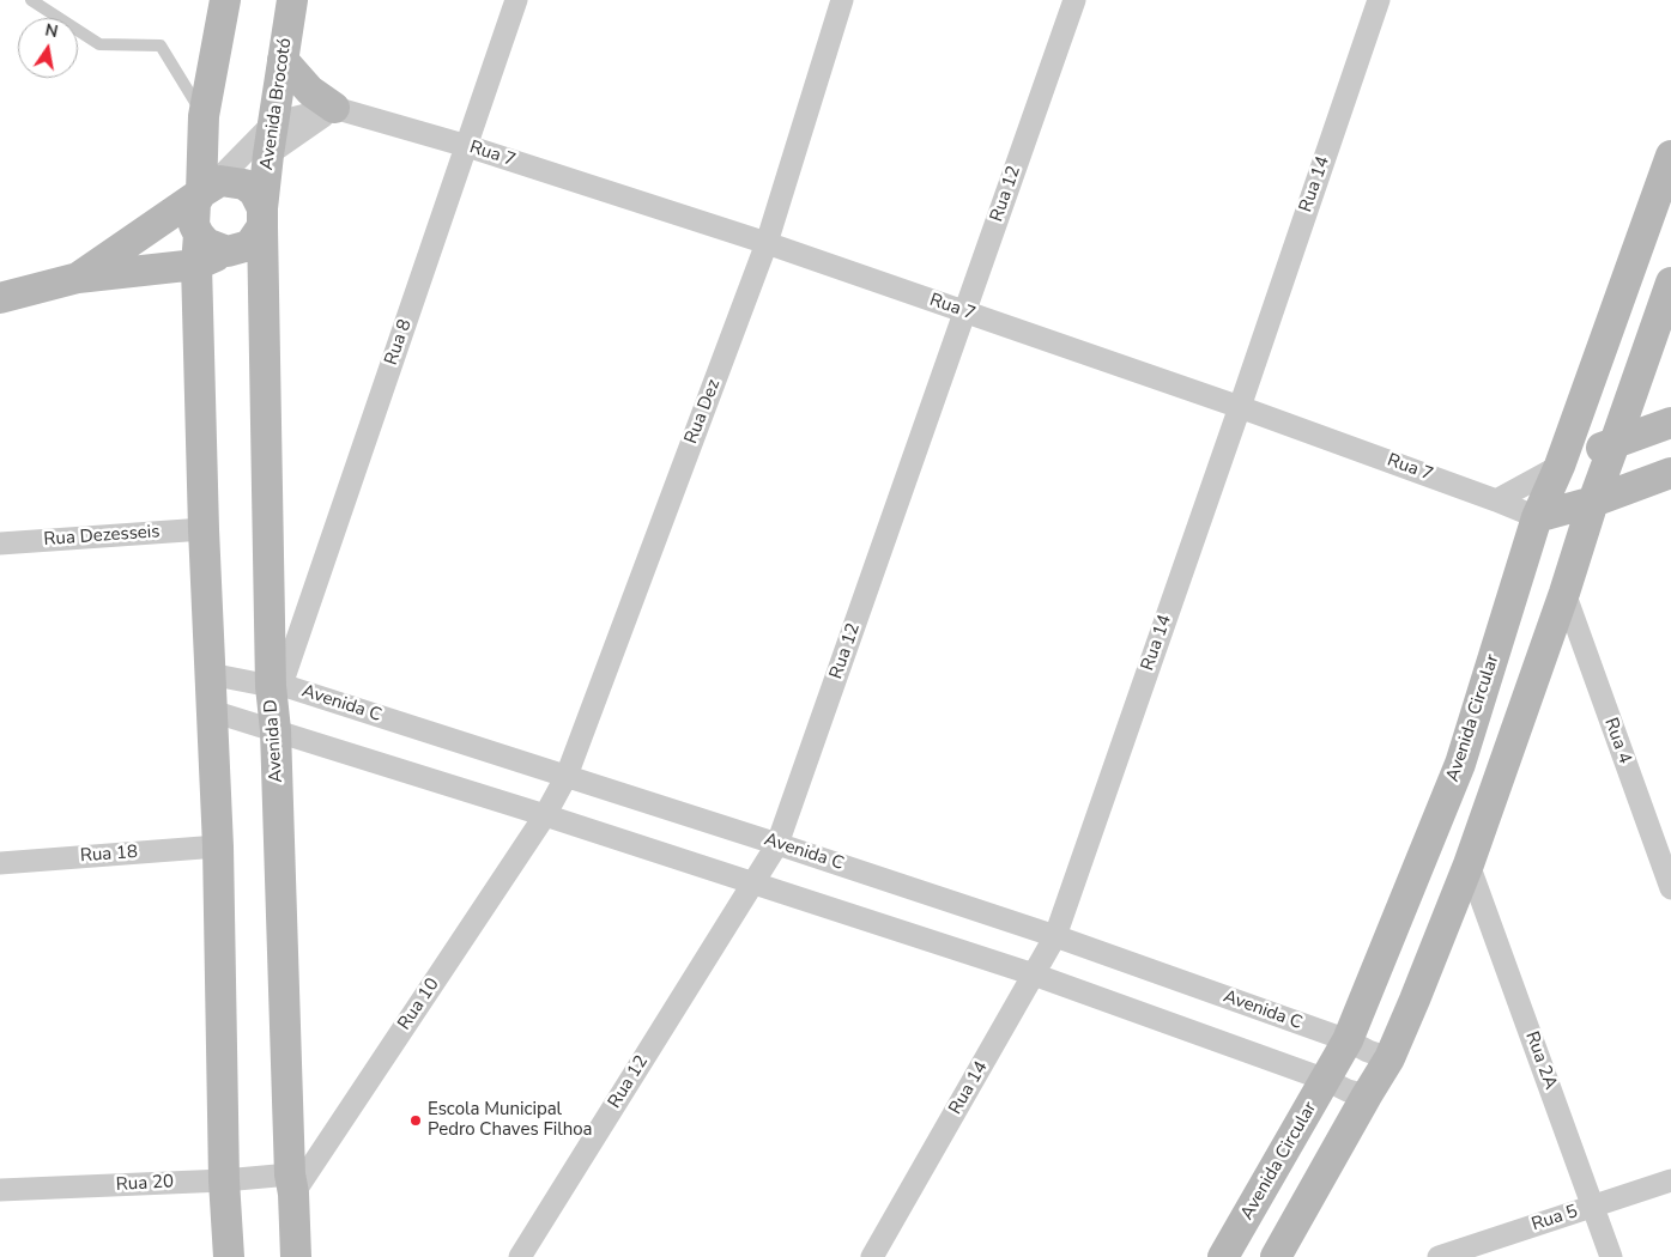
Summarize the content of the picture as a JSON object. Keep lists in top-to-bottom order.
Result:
{
  "streets": {
    "street": [
      "Avenida Brocotó",
      "Rua 7",
      "Rua 14",
      "Rua 12",
      "Rua 8",
      "Rua Dez",
      "Rua Dezesseis",
      "Avenida C",
      "Avenida Circular",
      "Avenida D",
      "Rua 4",
      "Rua 18",
      "Rua 10",
      "Rua 2A",
      "Rua 20",
      "Rua 5"
    ]
  },
  "crossings": [
    ["Avenida Brocotó", "Avenida D"],
    ["Rua 7", "Rua 14"],
    ["Rua 7", "Rua 12"],
    ["Rua 7", "Rua 8"],
    ["Rua 7", "Rua Dez"],
    ["Rua 7", "Avenida Circular"],
    ["Rua 14", "Avenida C"],
    ["Rua 12", "Avenida C"],
    ["Rua 8", "Avenida C"],
    ["Rua 8", "Avenida D"],
    ["Rua Dez", "Avenida C"],
    ["Rua Dez", "Rua 10"],
    ["Avenida C", "Avenida Circular"],
    ["Avenida C", "Avenida D"],
    ["Avenida D", "Rua 10"],
    ["Avenida D", "Rua 20"],
    ["Rua 10", "Rua 20"],
    ["Rua 2A", "Rua 5"]
  ],
  "places": ["Escola Municipal Pedro Chaves Filhoa"],
  "north": "top"
}
